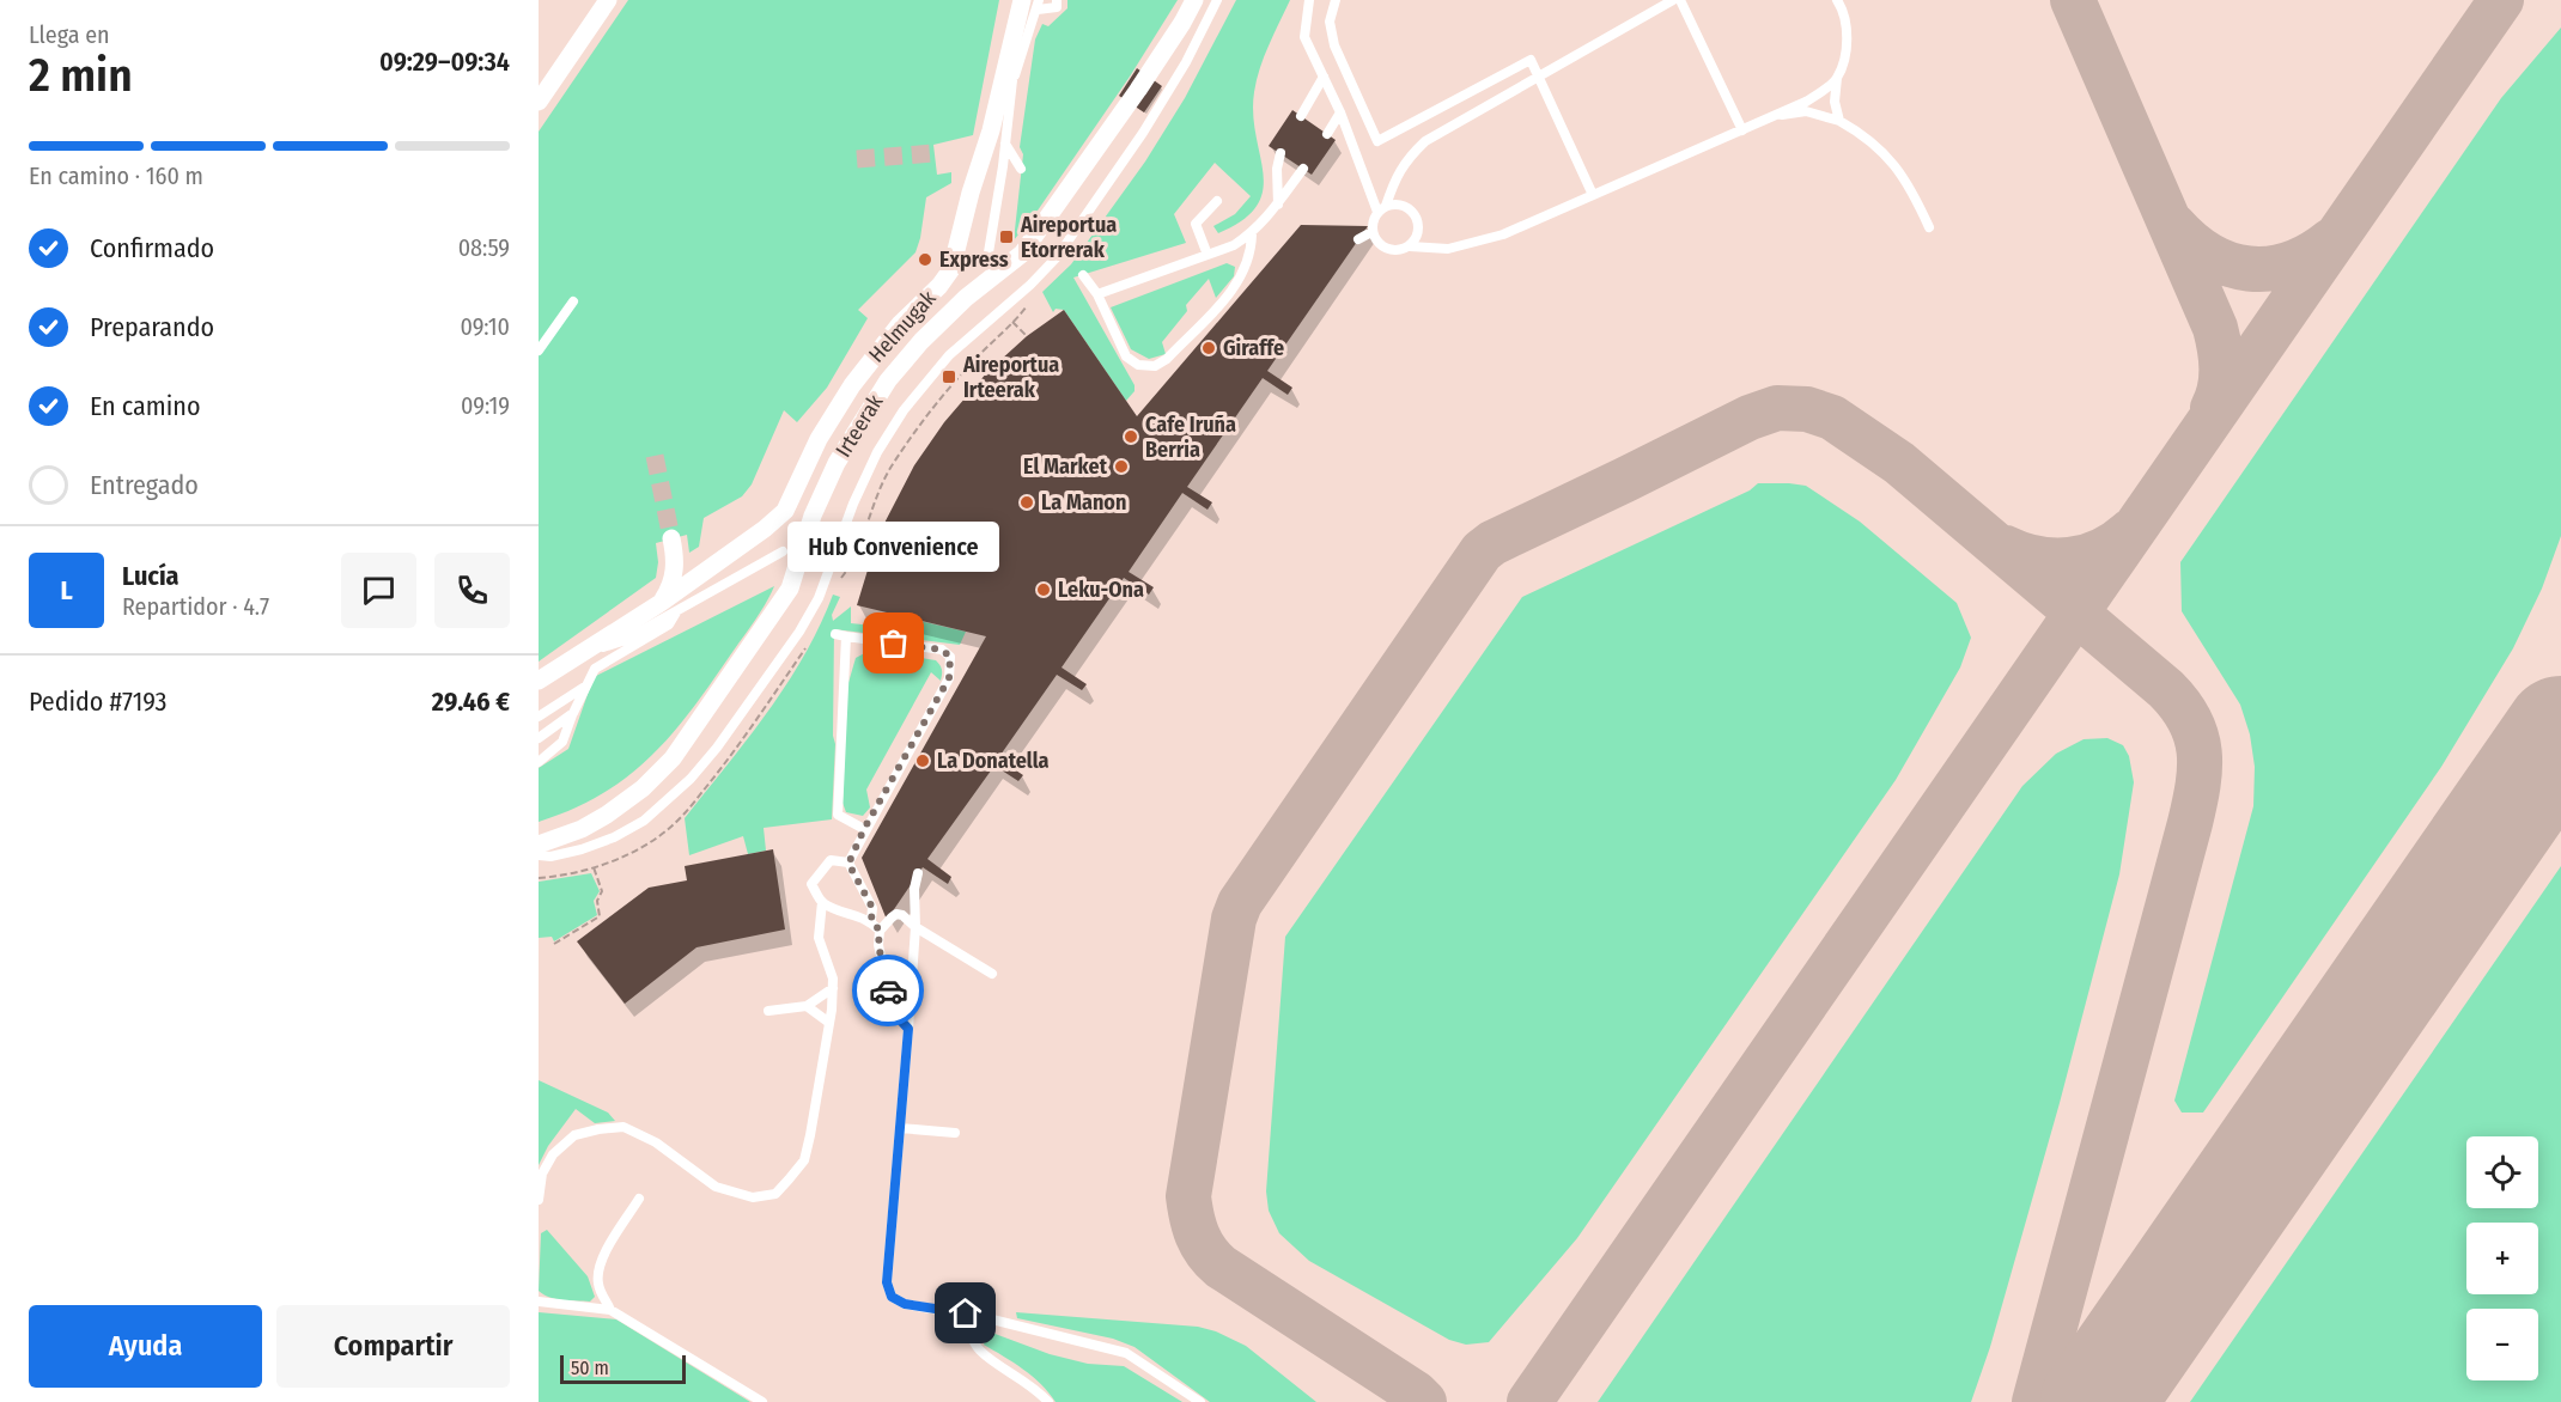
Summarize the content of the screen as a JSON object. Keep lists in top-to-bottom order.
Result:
{
  "streets": {
    "street": ["Helmugak", "Irteerak"]
  },
  "places": {
    "transit": ["Aireportua Etorrerak", "Aireportua Irteerak"],
    "other": [
      "Express",
      "Giraffe",
      "Cafe Iruña Berria",
      "El Market",
      "La Manon",
      "Leku-Ona",
      "Hub Convenience",
      "La Donatella"
    ]
  },
  "scale_bar": "50 m",
  "page": {
    "heading": ["2 min", "Llega en", "09:29–09:34"],
    "panel": [
      "Lucía",
      "Repartidor · 4.7",
      "Pedido #7193",
      "29.46 €"
    ],
    "bar": "En camino · 160 m",
    "list": [
      ["Confirmado", "08:59"],
      ["Preparando", "09:10"],
      ["En camino", "09:19"],
      "Entregado"
    ],
    "bubble": "Hub Convenience",
    "round": "L",
    "map_buttons": ["+", "−"],
    "buttons": ["Ayuda", "Compartir"],
    "scale": "50 m"
  }
}
